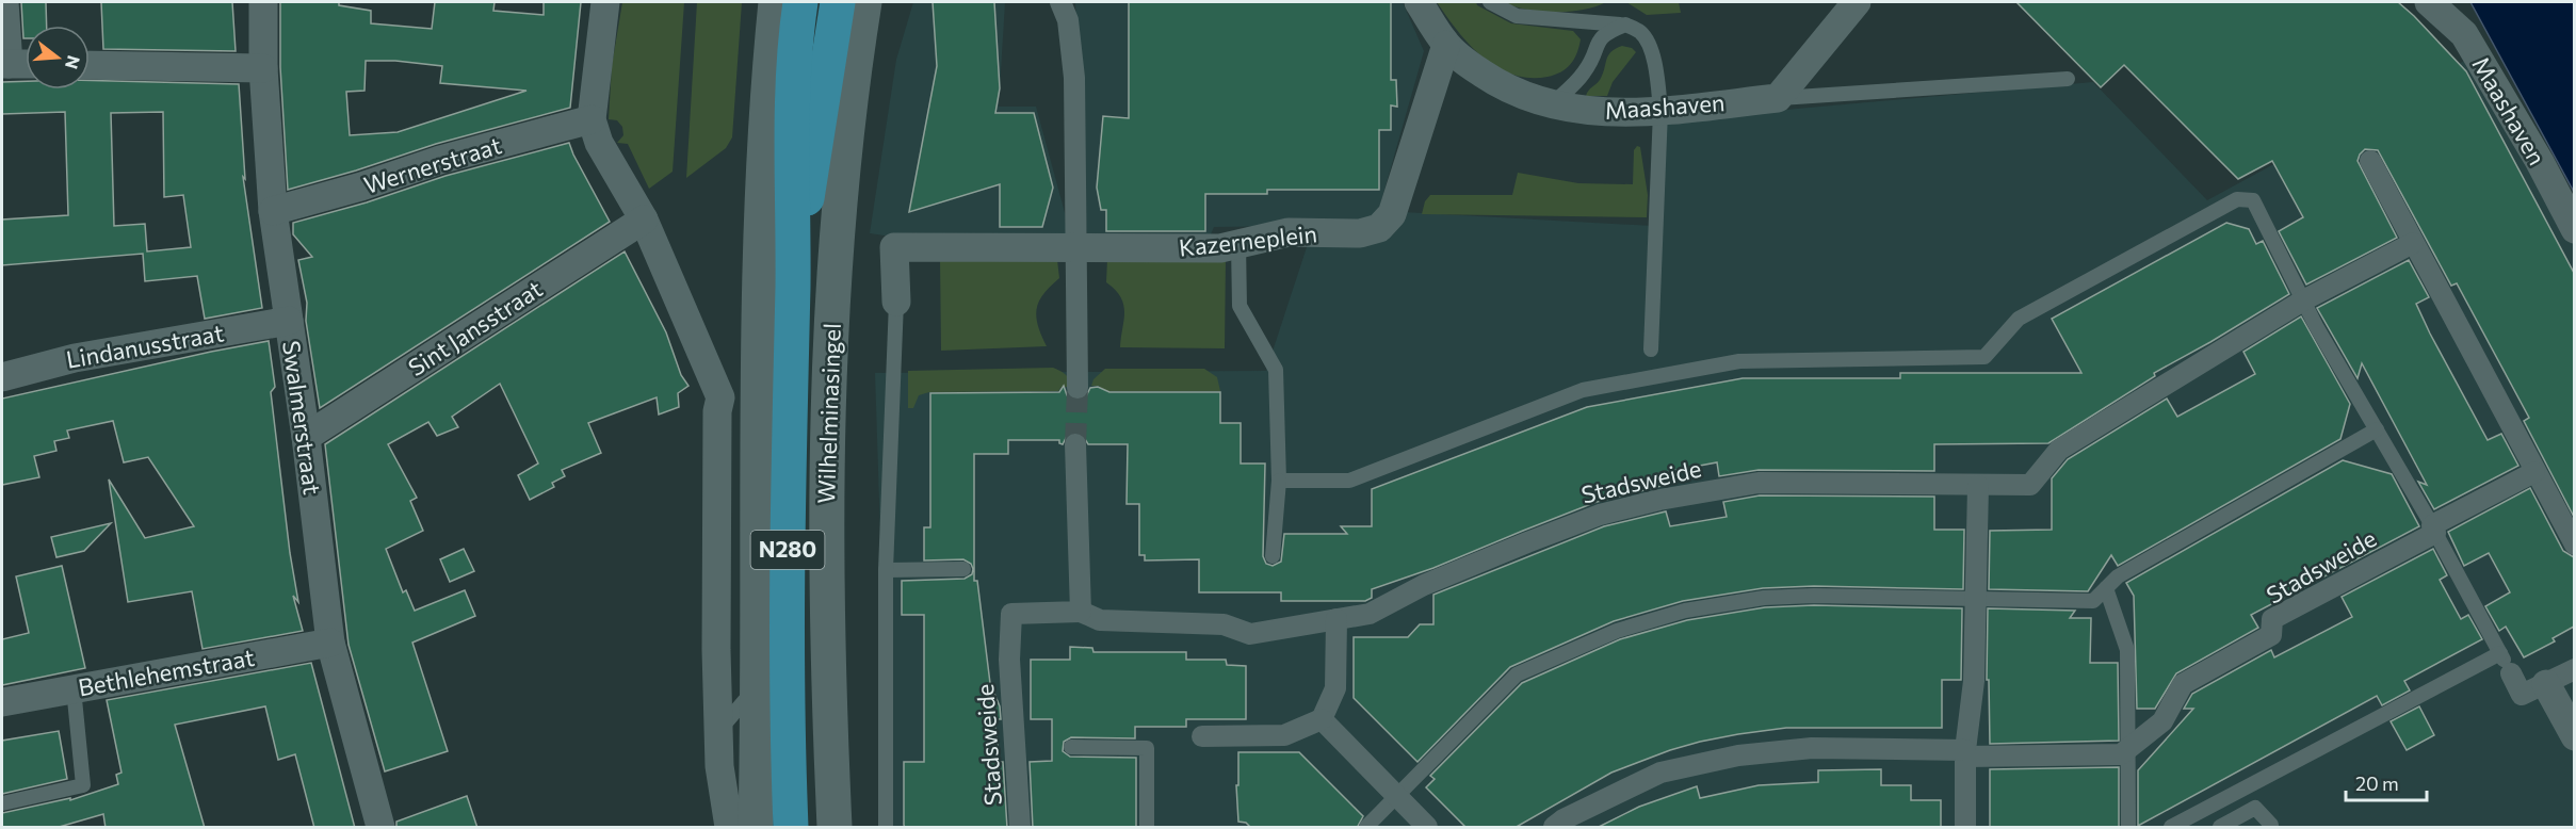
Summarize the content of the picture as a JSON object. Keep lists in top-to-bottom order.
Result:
{
  "streets": {
    "main road": ["Wilhelminasingel", "N280"],
    "street": [
      "Maashaven",
      "Wernerstraat",
      "Kazerneplein",
      "Sint Jansstraat",
      "Lindanusstraat",
      "Swalmerstraat",
      "Stadsweide",
      "Bethlehemstraat"
    ]
  },
  "crossings": [
    ["Maashaven", "Kazerneplein"],
    ["Wernerstraat", "Swalmerstraat"],
    ["Sint Jansstraat", "Swalmerstraat"],
    ["Lindanusstraat", "Swalmerstraat"],
    ["Swalmerstraat", "Bethlehemstraat"]
  ],
  "scale_bar": "20 m",
  "north": "right"
}
